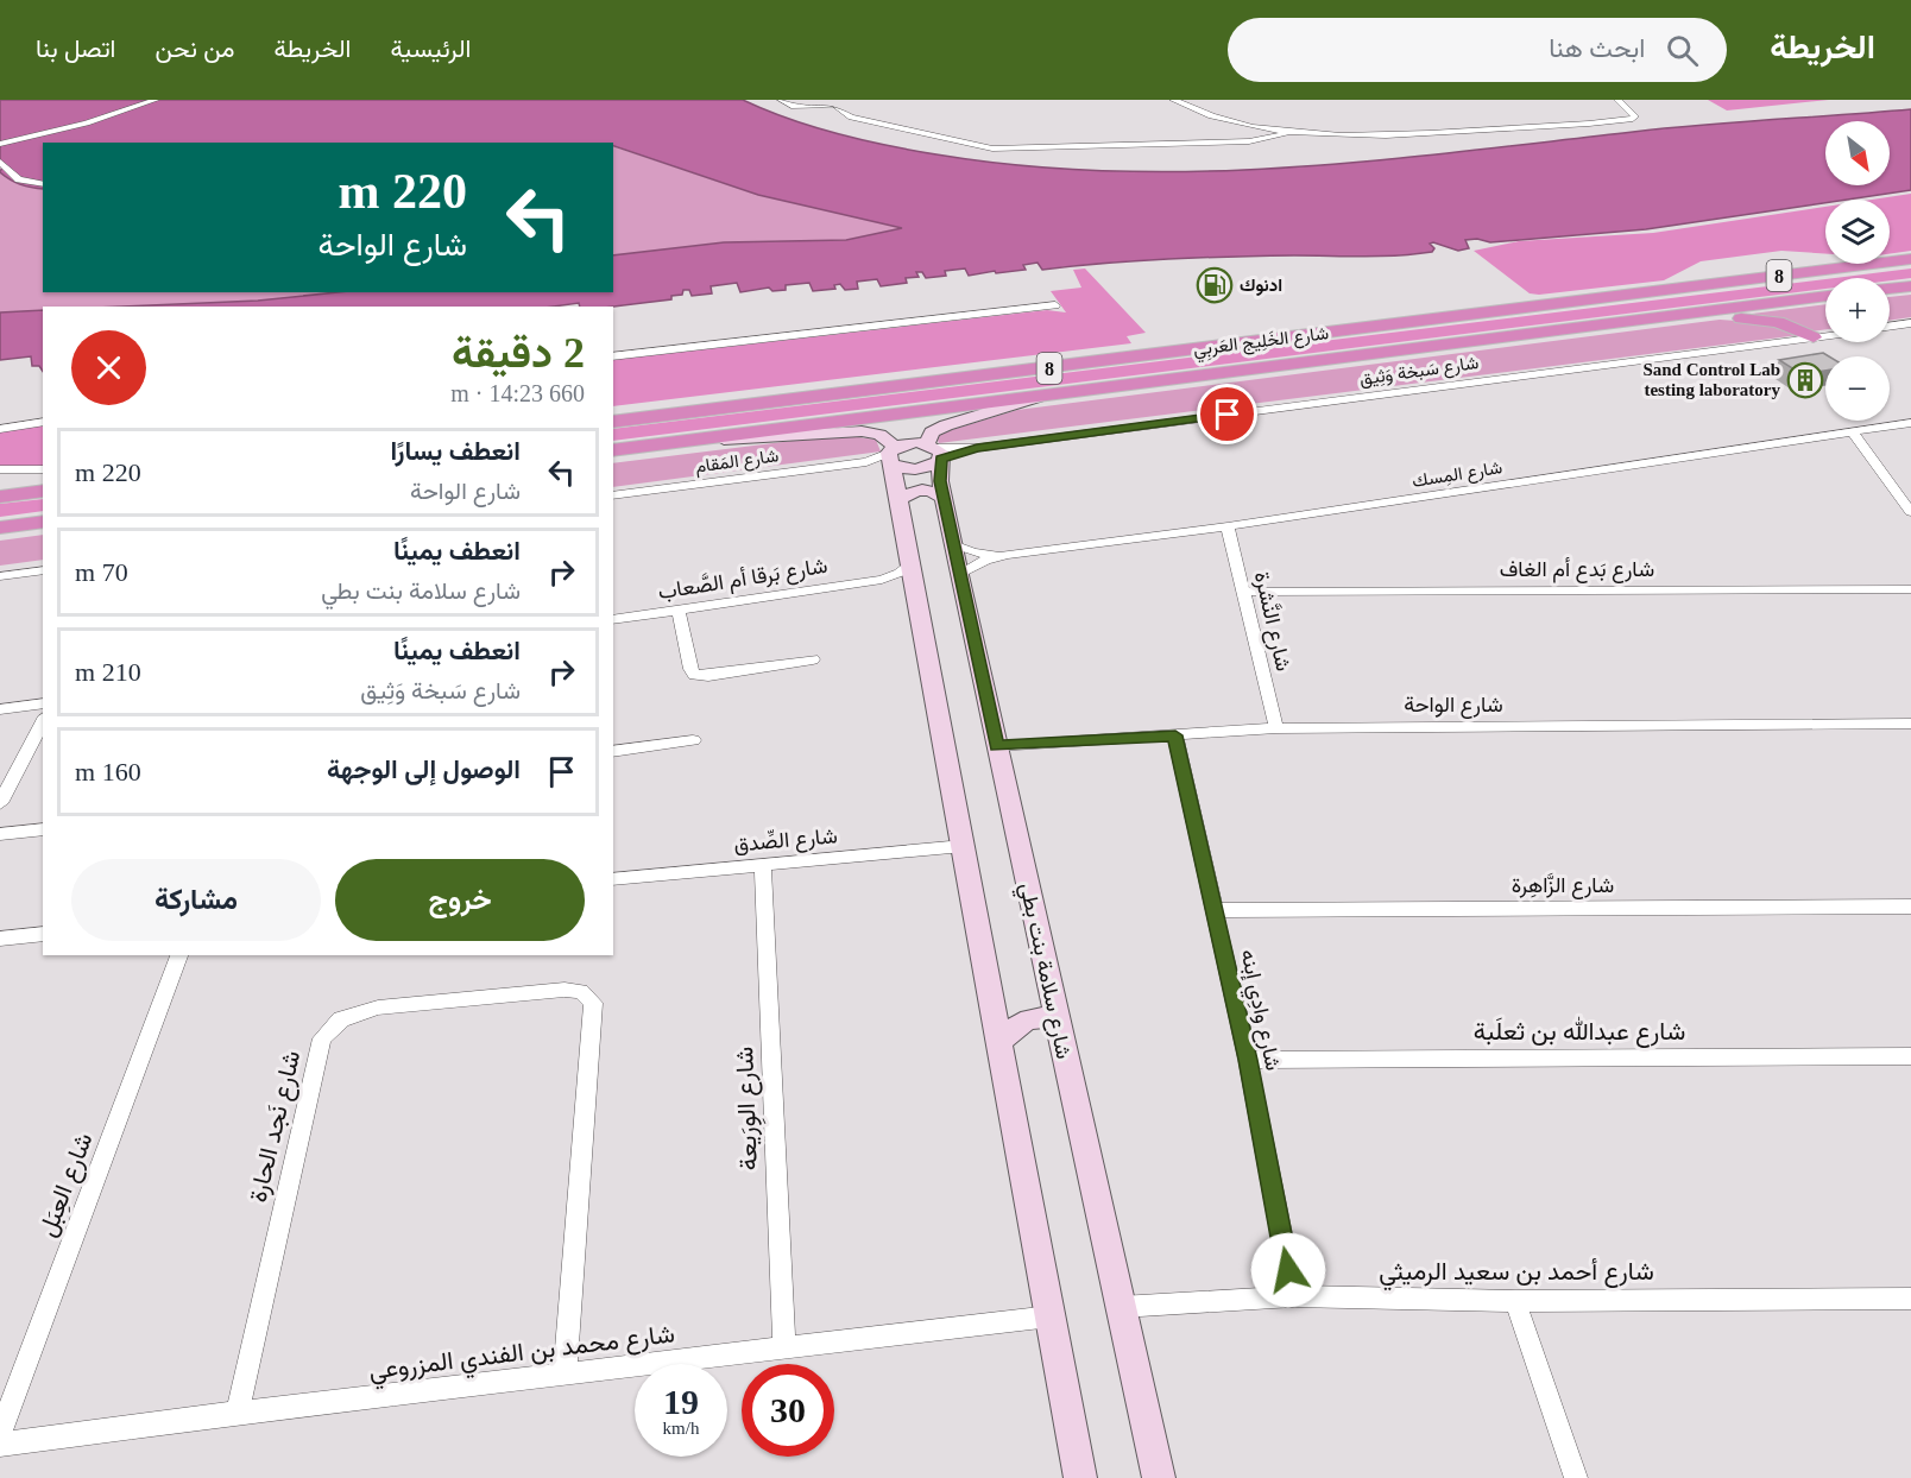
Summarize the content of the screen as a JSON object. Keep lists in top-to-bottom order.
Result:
{
  "streets": {
    "highway": ["8", "شارع الخَلِيج العَربِي"],
    "main road": ["شارع سلامة بنت بطي"],
    "street": [
      "شارع سَبخة وَثِيق",
      "شارع المَقام",
      "شارع المِسك",
      "شارع بَدع أم الغاف",
      "شارع بَرقا أم الصَّعاب",
      "شارع النَّشرة",
      "شارع الواحة",
      "شارع الصِّدق",
      "شارع الزَّاهِرة",
      "شارع وادِي إبنه",
      "شارع عبدالله بن ثعلَبة",
      "شارع الوِرَيعة",
      "شارع نَجد الحارة",
      "شارع العِبَل",
      "شارع أحمد بن سعيد الرميثي",
      "شارع محمد بن الفندي المزروعي"
    ]
  },
  "crossings": [
    ["شارع سَبخة وَثِيق", "شارع سلامة بنت بطي"],
    ["شارع المِسك", "شارع النَّشرة"],
    ["شارع المِسك", "شارع سلامة بنت بطي"],
    ["شارع بَدع أم الغاف", "شارع النَّشرة"],
    ["شارع النَّشرة", "شارع الواحة"],
    ["شارع الواحة", "شارع سلامة بنت بطي"],
    ["شارع الواحة", "شارع وادِي إبنه"],
    ["شارع الصِّدق", "شارع الوِرَيعة"],
    ["شارع الزَّاهِرة", "شارع وادِي إبنه"],
    ["شارع سلامة بنت بطي", "شارع أحمد بن سعيد الرميثي"],
    ["شارع وادِي إبنه", "شارع عبدالله بن ثعلَبة"],
    ["شارع وادِي إبنه", "شارع أحمد بن سعيد الرميثي"],
    ["شارع الوِرَيعة", "شارع محمد بن الفندي المزروعي"],
    ["شارع نَجد الحارة", "شارع محمد بن الفندي المزروعي"]
  ],
  "places": {
    "fuel station": ["ادنوك"],
    "building": ["Sand Control Lab testing laboratory"]
  },
  "north": "bottom right",
  "page": {
    "header": "الخريطة",
    "search": "ابحث هنا",
    "nav": [
      "الرئيسية",
      "الخريطة",
      "من نحن",
      "اتصل بنا"
    ],
    "map_buttons": ["+", "−"],
    "turn": ["220 m", "شارع الواحة"],
    "heading": ["2 دقيقة", "660 m · 14:23"],
    "list": [
      {
        "name": "انعطف يسارًا",
        "note": "شارع الواحة",
        "value": "220 m"
      },
      {
        "name": "انعطف يمينًا",
        "note": "شارع سلامة بنت بطي",
        "value": "70 m"
      },
      {
        "name": "انعطف يمينًا",
        "note": "شارع سَبخة وَثِيق",
        "value": "210 m"
      },
      {
        "name": "الوصول إلى الوجهة",
        "value": "160 m"
      }
    ],
    "buttons": ["خروج", "مشاركة"],
    "speed": "19 km/h",
    "limit": "30"
  }
}
